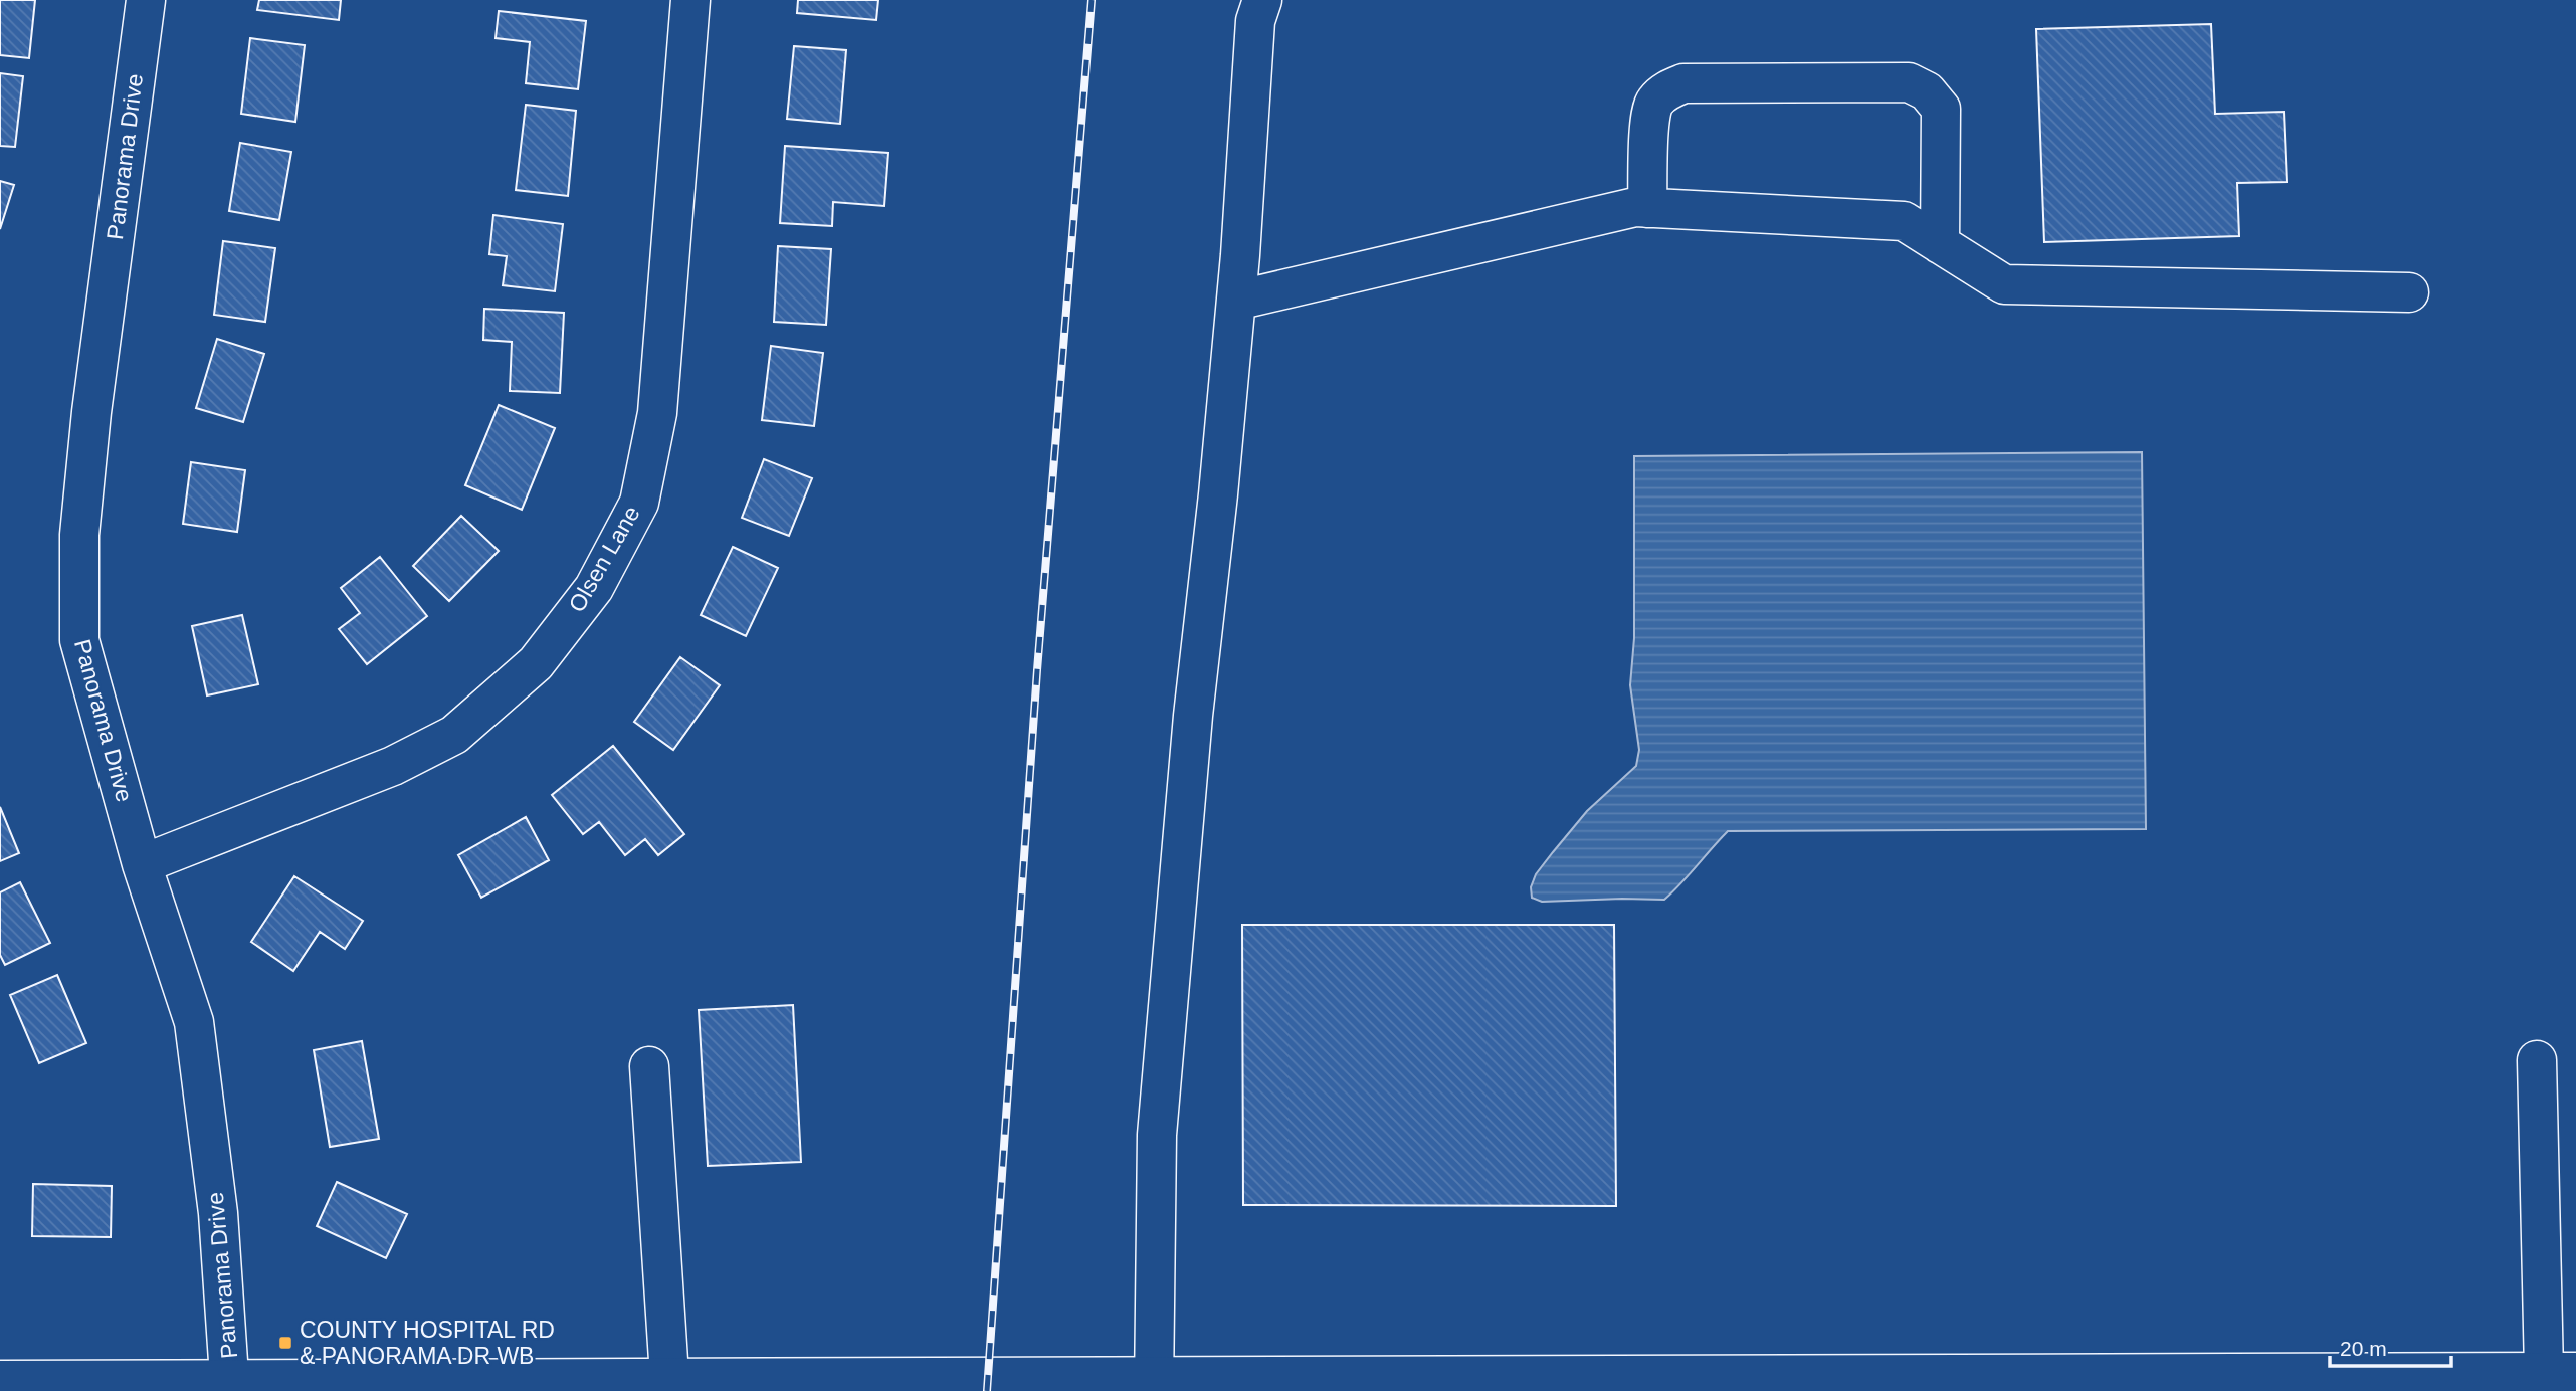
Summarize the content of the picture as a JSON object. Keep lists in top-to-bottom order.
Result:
{
  "streets": {
    "main road": ["Panorama Drive", "Olsen Lane"]
  },
  "crossings": [
    ["Panorama Drive", "Olsen Lane"]
  ],
  "places": {
    "transit": ["COUNTY HOSPITAL RD & PANORAMA DR WB"]
  },
  "scale_bar": "20 m"
}
